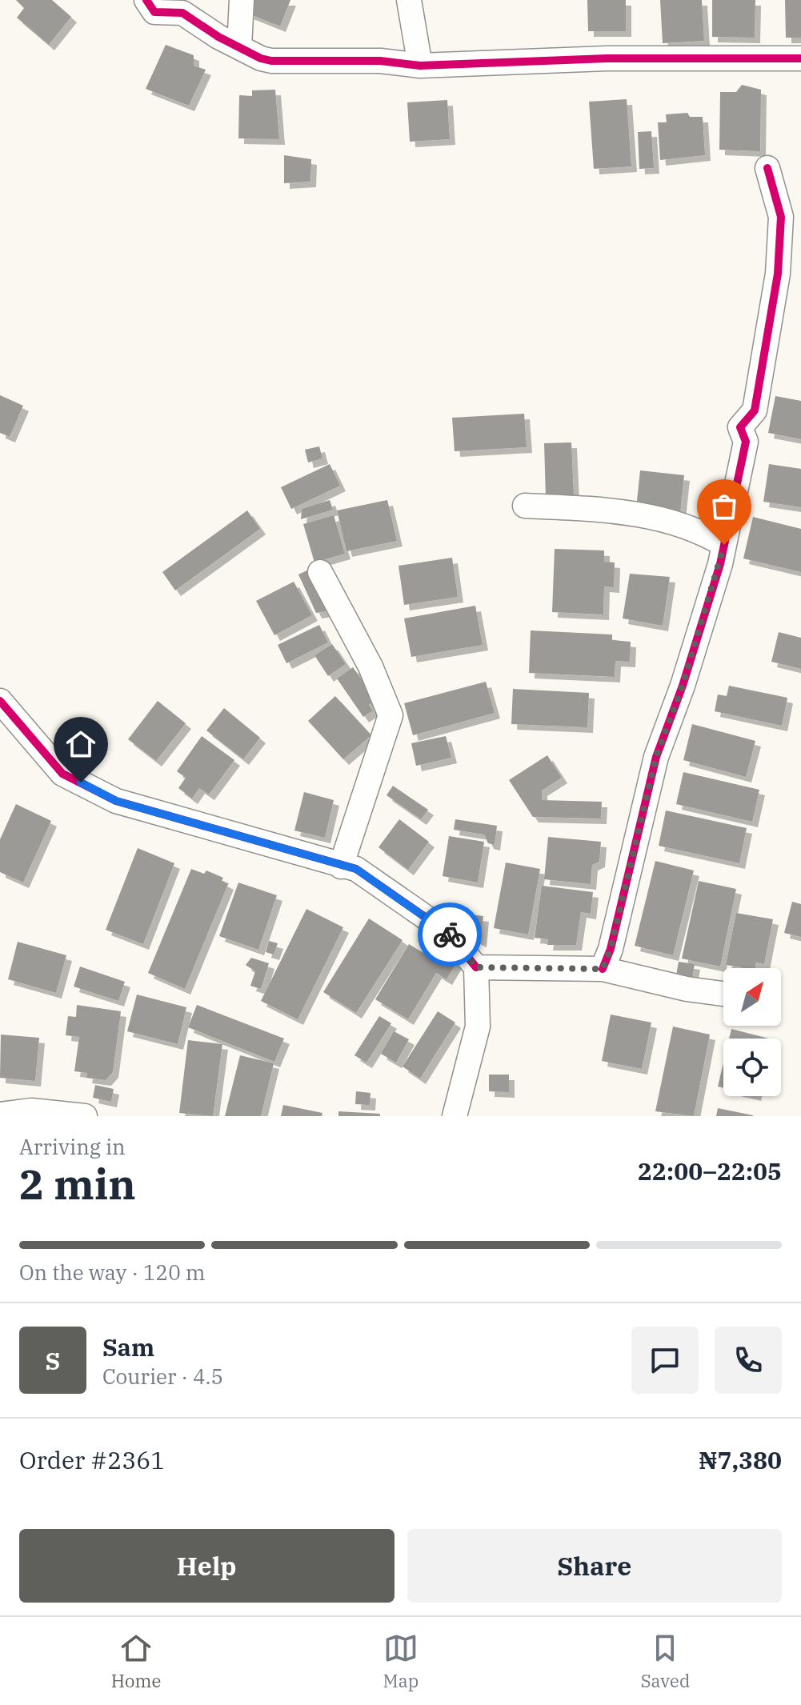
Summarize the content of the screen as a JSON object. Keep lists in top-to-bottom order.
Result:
{
  "north": "top right",
  "page": {
    "heading": ["2 min", "Arriving in", "22:00–22:05"],
    "panel": [
      "Sam",
      "Courier · 4.5",
      "Order #2361",
      "₦7,380"
    ],
    "bar": "On the way · 120 m",
    "round": "S",
    "buttons": ["Help", "Share"],
    "tabs": ["Home", "Map", "Saved"]
  }
}
